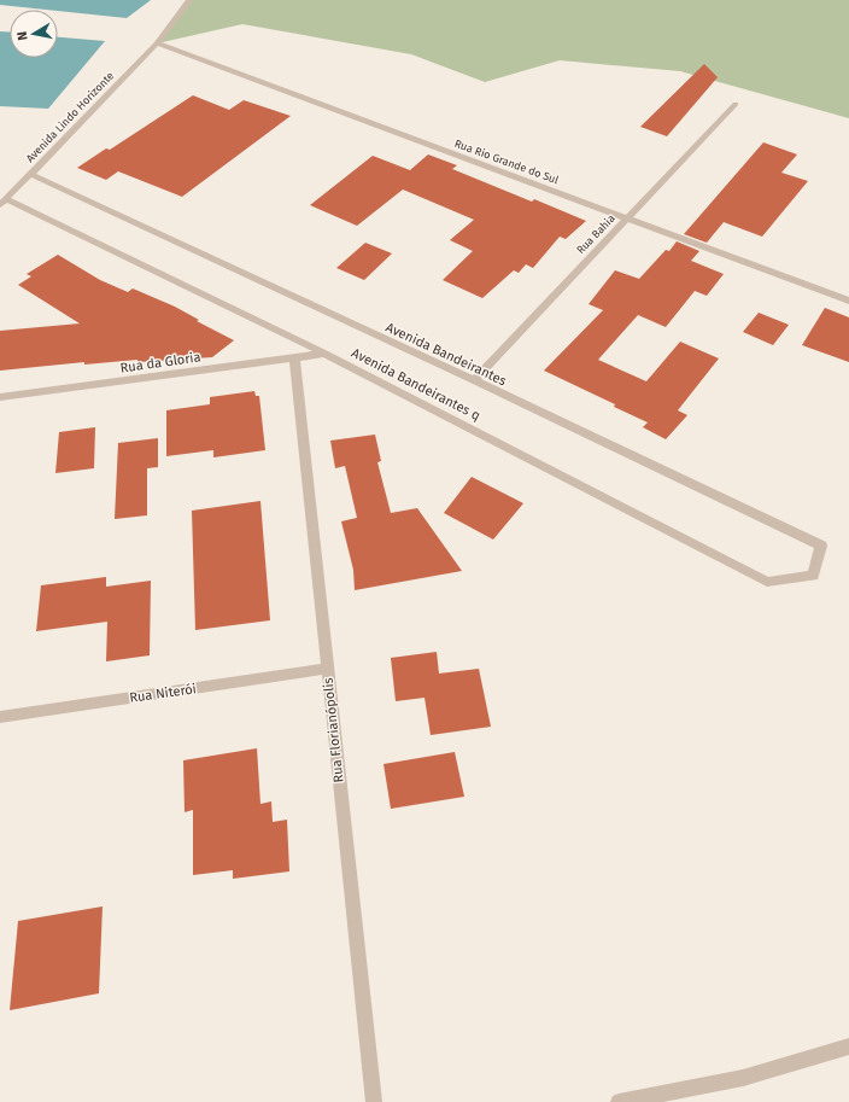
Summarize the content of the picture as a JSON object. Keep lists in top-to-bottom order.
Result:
{
  "streets": {
    "street": [
      "Avenida Lindo Horizonte",
      "Rua Rio Grande do Sul",
      "Rua Bahia",
      "Avenida Bandeirantes",
      "Rua da Gloria",
      "Avenida Bandeirantes q",
      "Rua Niterói",
      "Rua Florianópolis"
    ]
  },
  "crossings": [
    ["Avenida Lindo Horizonte", "Rua Rio Grande do Sul"],
    ["Avenida Lindo Horizonte", "Avenida Bandeirantes"],
    ["Avenida Lindo Horizonte", "Avenida Bandeirantes q"],
    ["Rua Rio Grande do Sul", "Rua Bahia"],
    ["Rua Bahia", "Avenida Bandeirantes"],
    ["Avenida Bandeirantes", "Avenida Bandeirantes q"],
    ["Rua da Gloria", "Avenida Bandeirantes q"],
    ["Rua da Gloria", "Rua Florianópolis"],
    ["Rua Niterói", "Rua Florianópolis"]
  ],
  "north": "left"
}
